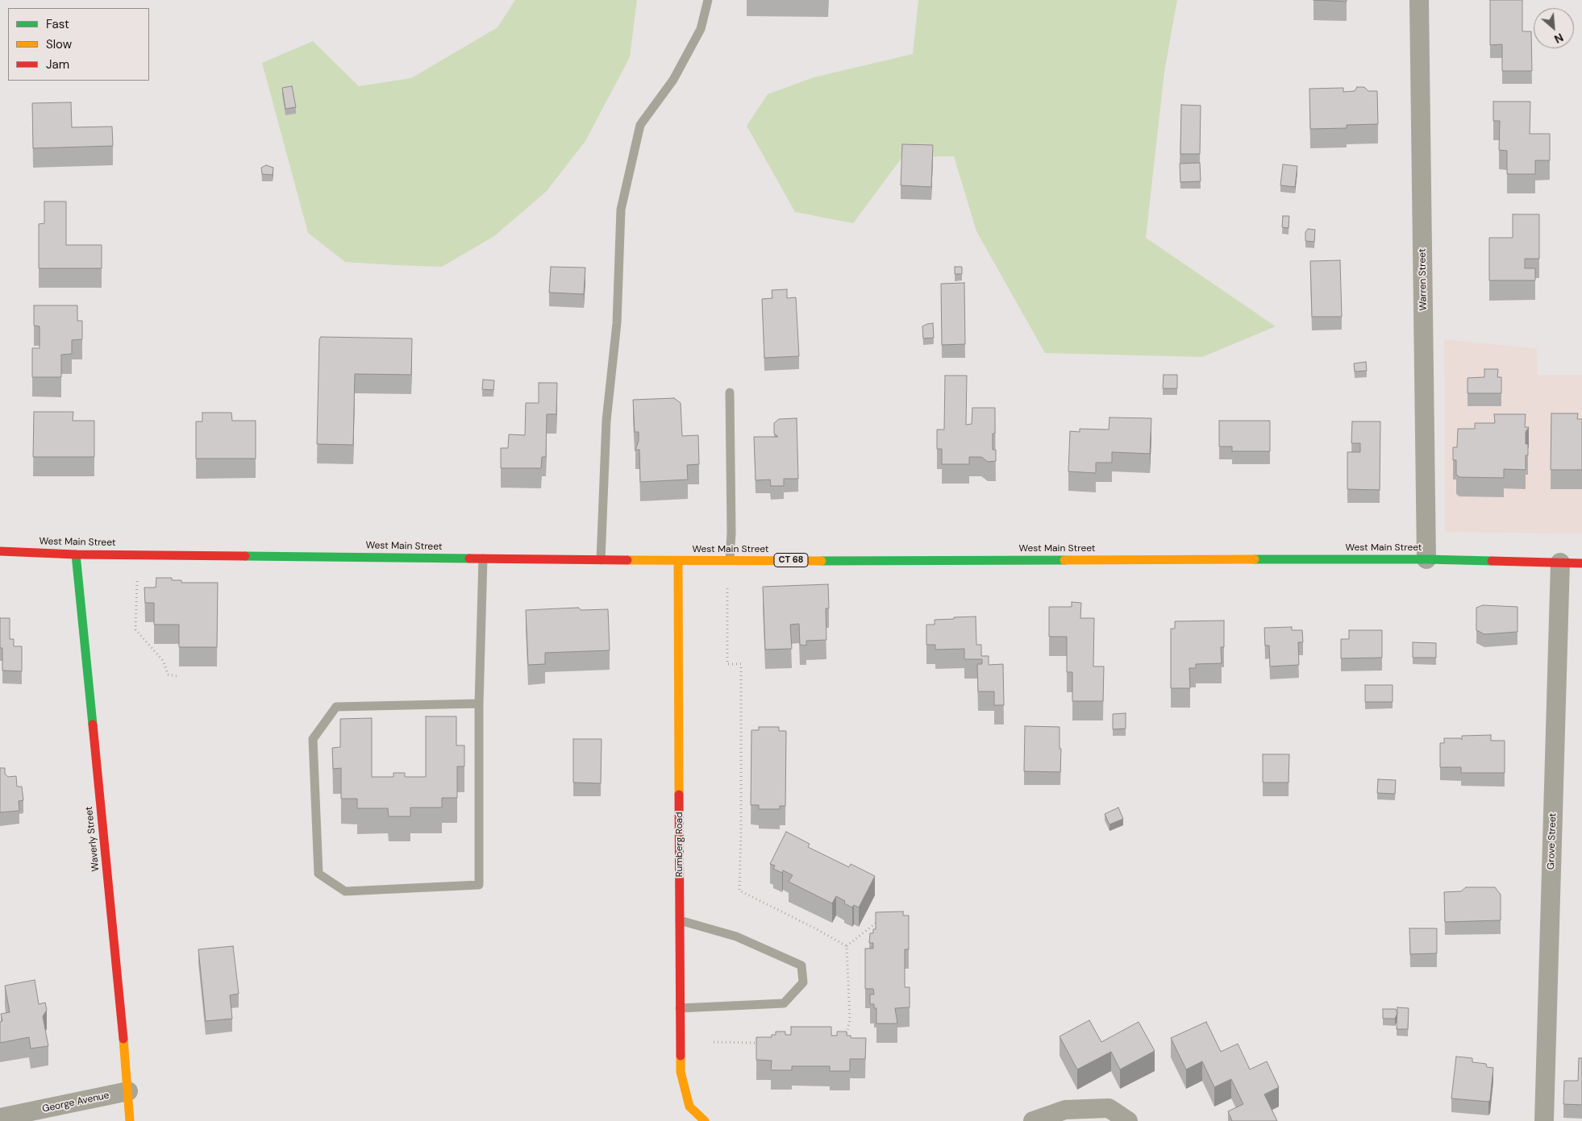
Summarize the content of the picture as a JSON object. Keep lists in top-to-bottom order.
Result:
{
  "streets": {
    "main road": [
      "West Main Street",
      "CT 68",
      "Waverly Street",
      "Rumberg Road"
    ],
    "street": ["Warren Street", "Grove Street", "George Avenue"]
  },
  "crossings": [
    ["Warren Street", "West Main Street"],
    ["West Main Street", "Waverly Street"],
    ["West Main Street", "Grove Street"],
    ["West Main Street", "Rumberg Road"],
    ["Waverly Street", "George Avenue"]
  ],
  "legend": ["Fast", "Slow", "Jam"],
  "north": "bottom right"
}
